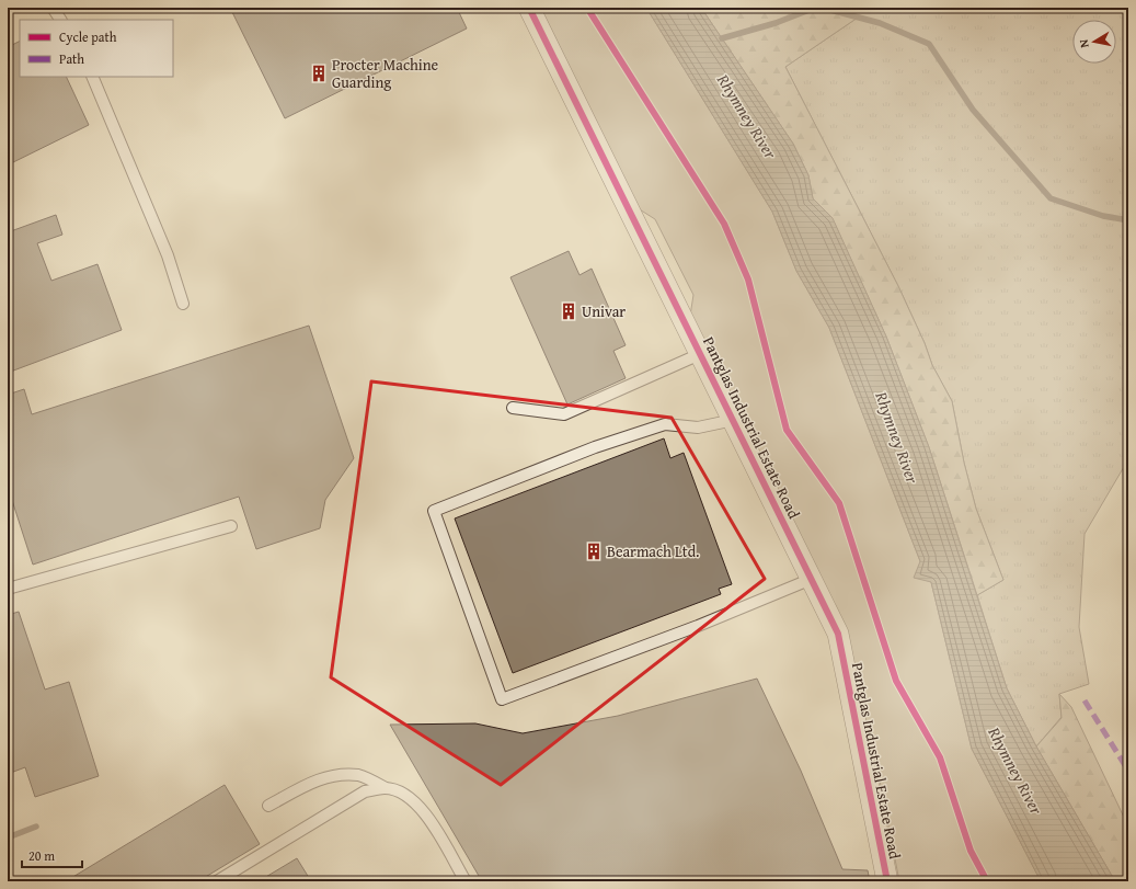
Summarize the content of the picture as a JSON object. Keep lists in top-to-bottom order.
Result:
{
  "streets": {
    "street": ["Pantglas Industrial Estate Road"]
  },
  "water": ["Rhymney River"],
  "places": {
    "building": ["Procter Machine Guarding", "Univar", "Bearmach Ltd."]
  },
  "legend": ["Cycle path", "Path"],
  "scale_bar": "20 m",
  "north": "left"
}
